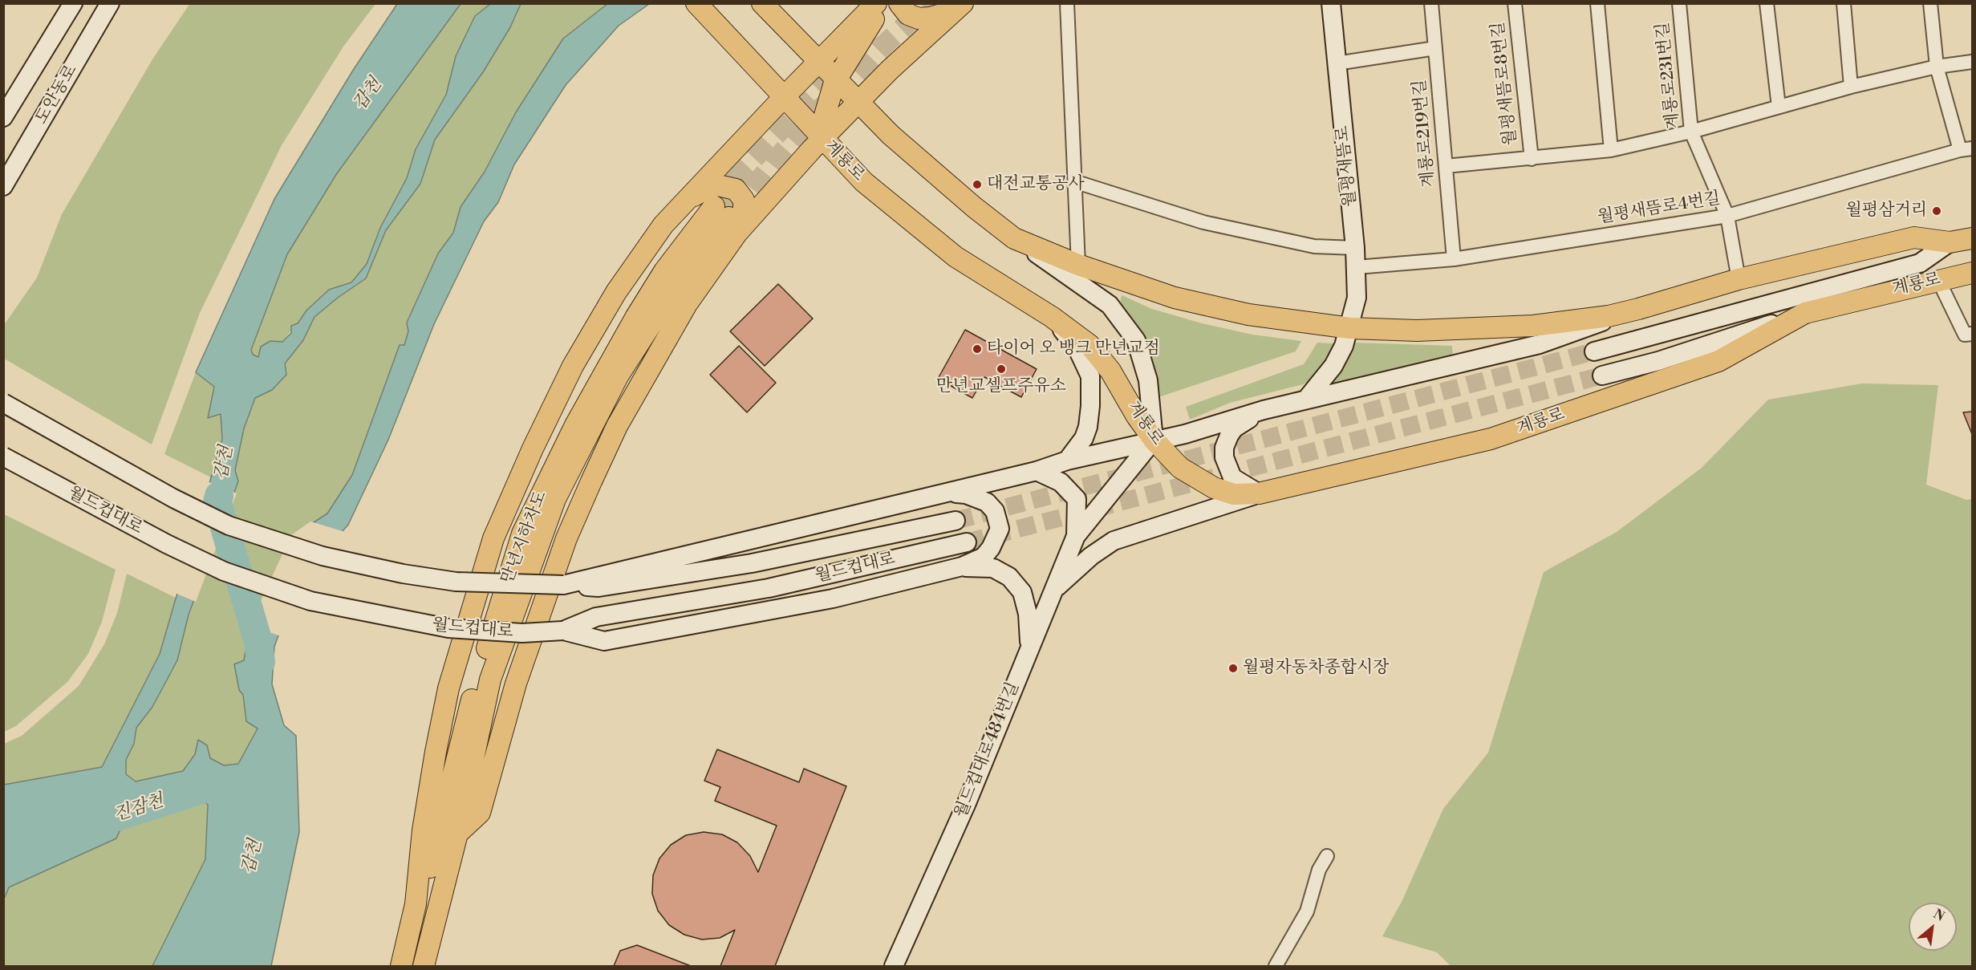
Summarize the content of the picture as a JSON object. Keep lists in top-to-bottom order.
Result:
{
  "streets": {
    "main road": ["계룡로", "만년지하차도"],
    "street": [
      "계룡로231번길",
      "월평새뜸로8번길",
      "도안동로",
      "계룡로219번길",
      "월평새뜸로",
      "월평새뜸로4번길",
      "월드컵대로",
      "월드컵대로484번길"
    ]
  },
  "crossings": [
    ["계룡로231번길", "월평새뜸로8번길"],
    ["계룡로231번길", "월평새뜸로4번길"],
    ["월평새뜸로8번길", "계룡로219번길"],
    ["월평새뜸로8번길", "월평새뜸로4번길"],
    ["계룡로219번길", "월평새뜸로4번길"],
    ["월평새뜸로", "월평새뜸로4번길"]
  ],
  "water": ["갑천", "진잠천"],
  "places": [
    "대전교통공사",
    "월평삼거리",
    "타이어 오 뱅크 만년교점",
    "만년교셀프주유소",
    "월평자동차종합시장"
  ],
  "north": "top right"
}
